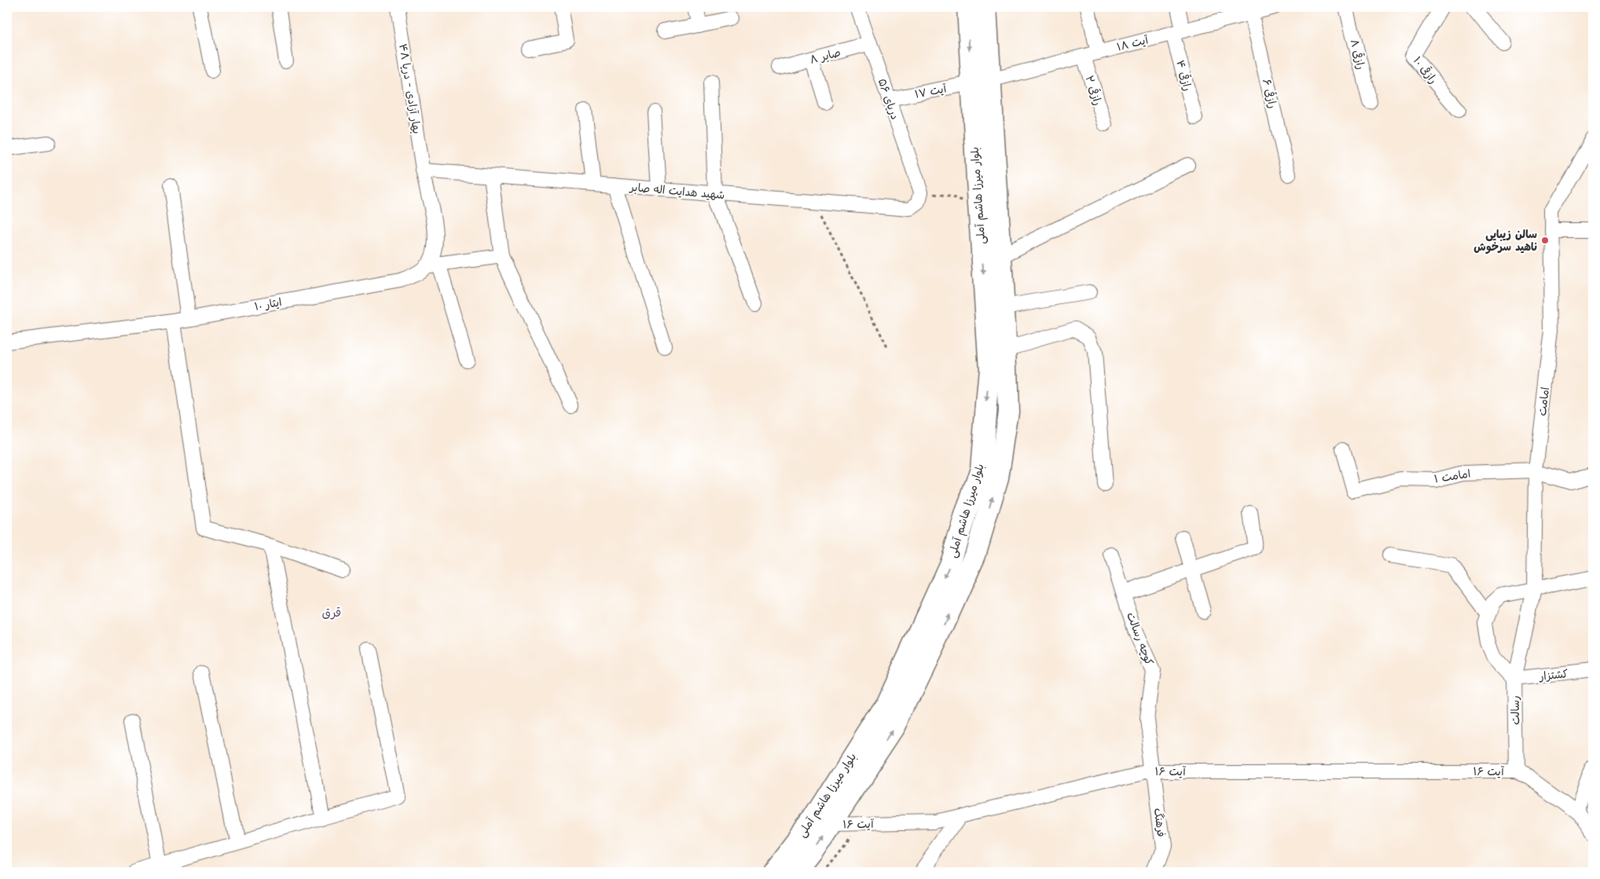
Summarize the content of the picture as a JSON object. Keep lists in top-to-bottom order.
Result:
{
  "streets": {
    "main road": ["بلوار میرزا هاشم آملی"],
    "street": [
      "آیت ۱۸",
      "رازقی ۸",
      "صابر ۸",
      "رازقی ۱۰",
      "رازقی ۴",
      "بهار آزادی - دریا ۴۸",
      "رازقی ۲",
      "آیت ۱۷",
      "رازقی ۶",
      "دریای ۵۶",
      "شهید هدایت اله صابر",
      "ایثار ۱۰",
      "امامت",
      "امامت ۱",
      "کوچه رسالت",
      "کشتزار",
      "رسالت",
      "آیت ۱۶",
      "فرهنگ"
    ]
  },
  "crossings": [
    ["آیت ۱۸", "رازقی ۴"],
    ["آیت ۱۸", "رازقی ۲"],
    ["آیت ۱۸", "آیت ۱۷"],
    ["آیت ۱۸", "رازقی ۶"],
    ["آیت ۱۸", "بلوار میرزا هاشم آملی"],
    ["صابر ۸", "دریای ۵۶"],
    ["بهار آزادی - دریا ۴۸", "شهید هدایت اله صابر"],
    ["بهار آزادی - دریا ۴۸", "ایثار ۱۰"],
    ["آیت ۱۷", "دریای ۵۶"],
    ["آیت ۱۷", "بلوار میرزا هاشم آملی"],
    ["دریای ۵۶", "شهید هدایت اله صابر"],
    ["شهید هدایت اله صابر", "ایثار ۱۰"],
    ["بلوار میرزا هاشم آملی", "آیت ۱۶"],
    ["امامت", "امامت ۱"],
    ["امامت", "رسالت"],
    ["کوچه رسالت", "آیت ۱۶"],
    ["کوچه رسالت", "فرهنگ"],
    ["کشتزار", "رسالت"],
    ["رسالت", "آیت ۱۶"],
    ["آیت ۱۶", "فرهنگ"]
  ],
  "districts": ["قرق"],
  "places": ["سالن زیبایی ناهید سرخوش"]
}
